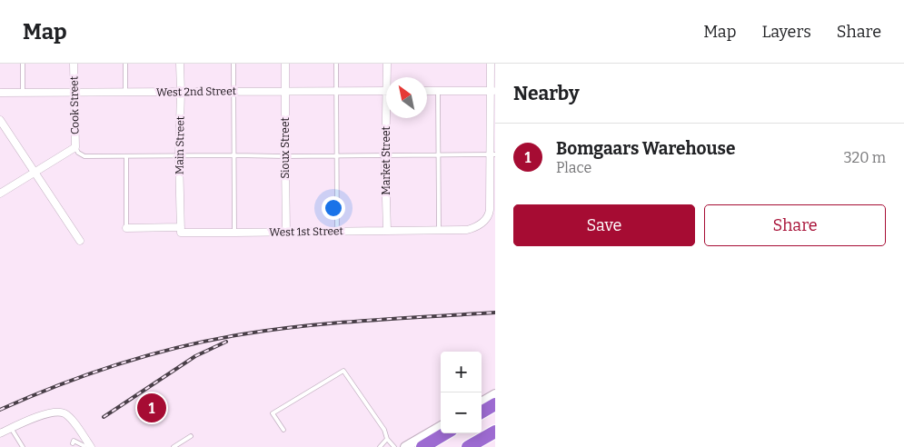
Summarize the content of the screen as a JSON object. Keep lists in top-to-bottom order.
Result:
{
  "streets": {
    "street": [
      "West 2nd Street",
      "Cook Street",
      "Main Street",
      "Sioux Street",
      "Market Street",
      "West 1st Street"
    ]
  },
  "crossings": [
    ["West 2nd Street", "Cook Street"],
    ["West 2nd Street", "Main Street"],
    ["West 2nd Street", "Sioux Street"],
    ["Main Street", "West 1st Street"],
    ["Sioux Street", "West 1st Street"],
    ["Market Street", "West 1st Street"]
  ],
  "north": "top left",
  "page": {
    "header": "Map",
    "nav": ["Map", "Layers", "Share"],
    "heading": "Nearby",
    "list": [
      {
        "mark": "1",
        "name": "Bomgaars Warehouse",
        "note": "Place",
        "value": "320 m"
      }
    ],
    "buttons": ["Save", "Share"],
    "map_buttons": ["+", "−"],
    "pins": "1"
  }
}
